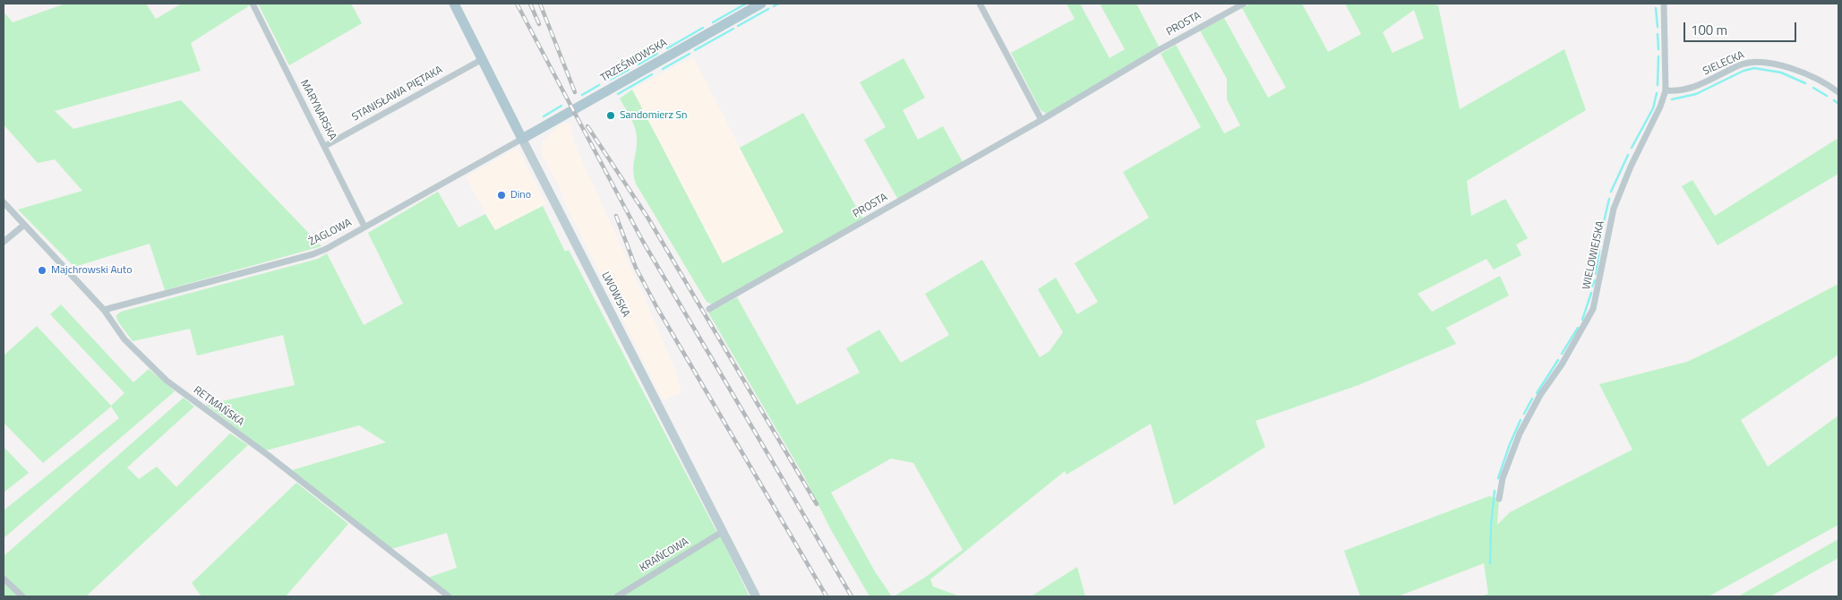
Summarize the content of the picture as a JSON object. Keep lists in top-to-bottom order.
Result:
{
  "streets": {
    "main road": ["TRZEŚNIOWSKA", "LWOWSKA"],
    "street": [
      "PROSTA",
      "SIELECKA",
      "STANISŁAWA PIĘTAKA",
      "MARYNARSKA",
      "ŻAGLOWA",
      "WIELOWIEJSKA",
      "RETMAŃSKA",
      "KRAŃCOWA"
    ]
  },
  "crossings": [
    ["TRZEŚNIOWSKA", "ŻAGLOWA"],
    ["TRZEŚNIOWSKA", "LWOWSKA"],
    ["SIELECKA", "WIELOWIEJSKA"],
    ["STANISŁAWA PIĘTAKA", "MARYNARSKA"],
    ["STANISŁAWA PIĘTAKA", "LWOWSKA"],
    ["MARYNARSKA", "ŻAGLOWA"],
    ["ŻAGLOWA", "LWOWSKA"],
    ["ŻAGLOWA", "RETMAŃSKA"],
    ["LWOWSKA", "KRAŃCOWA"]
  ],
  "places": ["Sandomierz Sn", "Dino", "Majchrowski Auto"],
  "scale_bar": "100 m"
}
